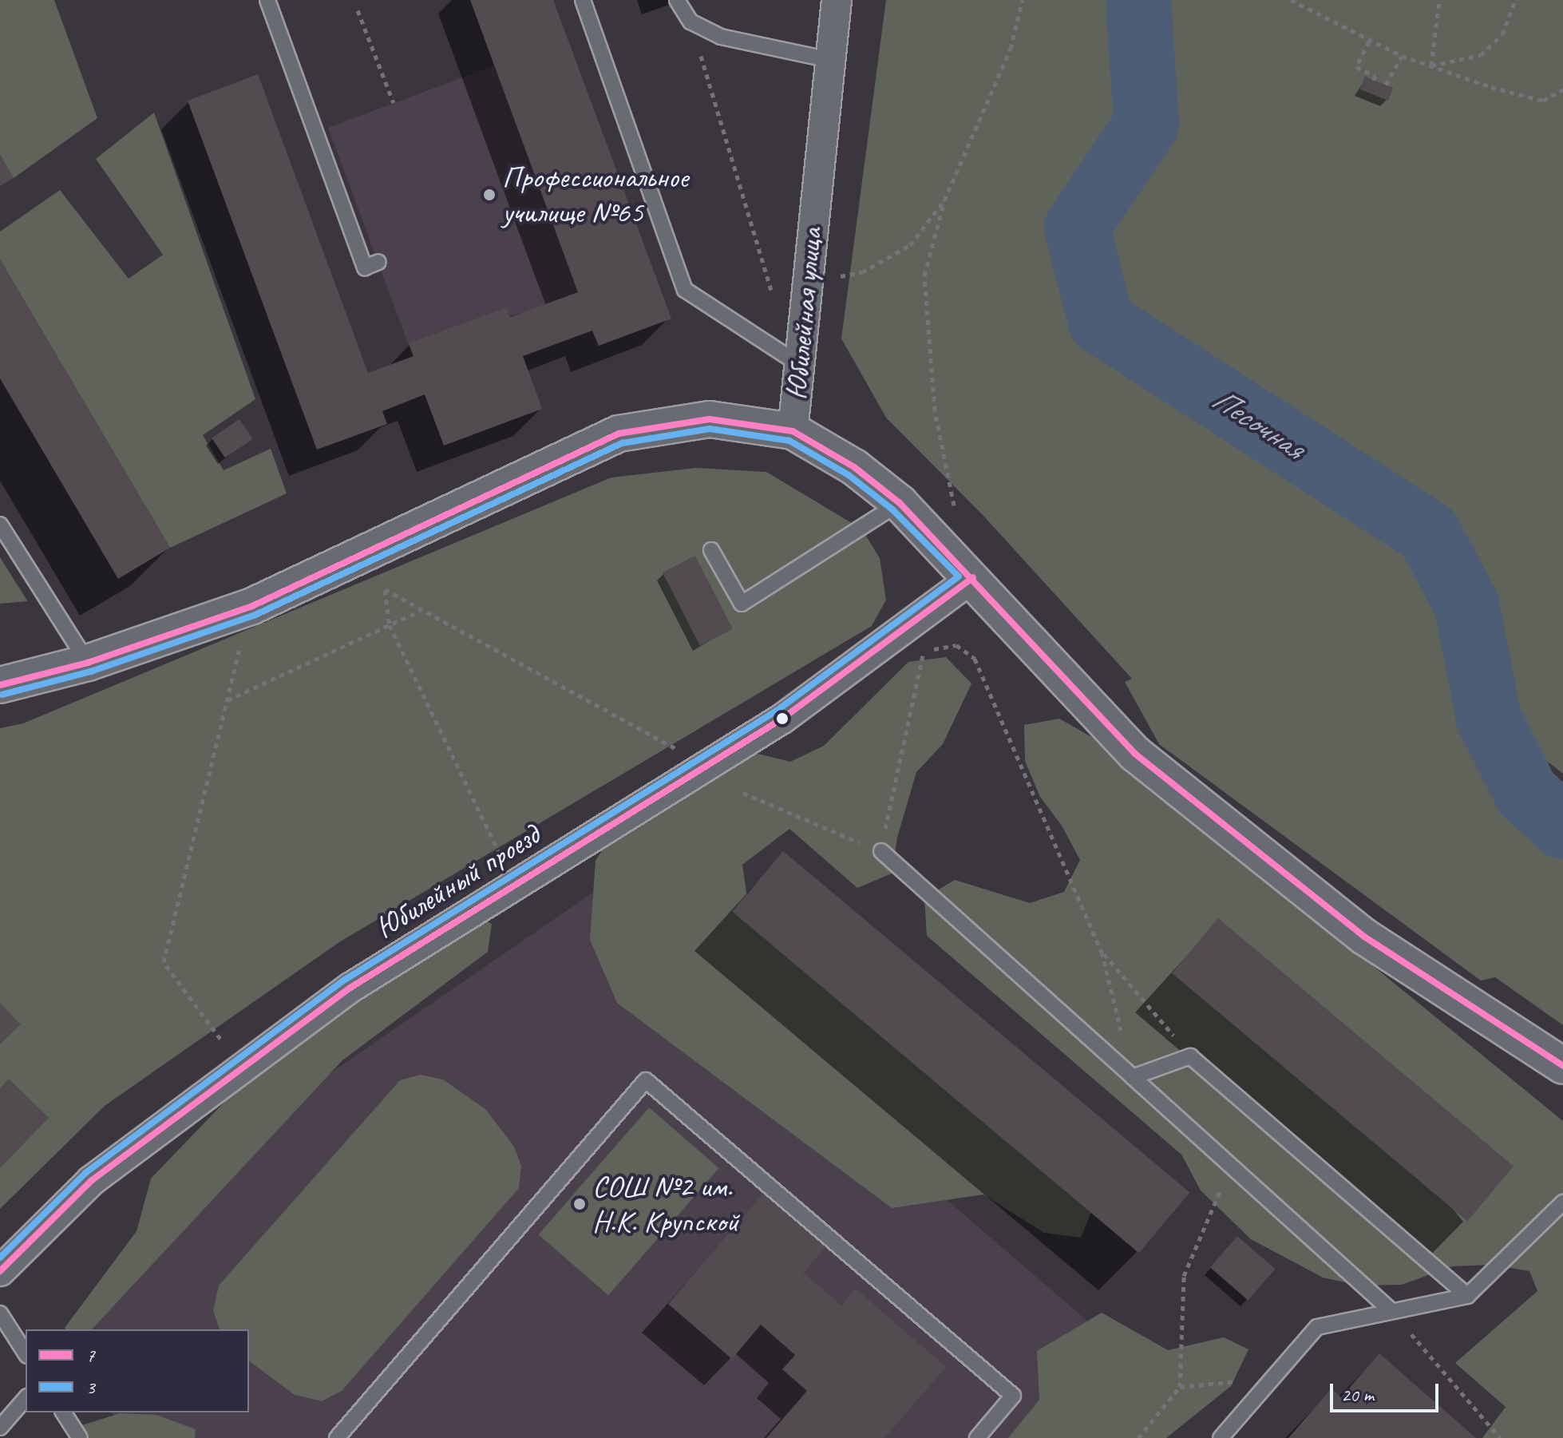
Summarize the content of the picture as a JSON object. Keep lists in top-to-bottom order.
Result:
{
  "streets": {
    "street": ["Юбилейная улица", "Юбилейный проезд"]
  },
  "crossings": [
    ["Юбилейная улица", "Юбилейный проезд"]
  ],
  "water": ["Песочная"],
  "places": ["Профессиональное училище №65", "СОШ №2 им. Н.К. Крупской"],
  "lines": ["transit line 7", "transit line 3"],
  "legend": ["7", "3"],
  "scale_bar": "20 m"
}
